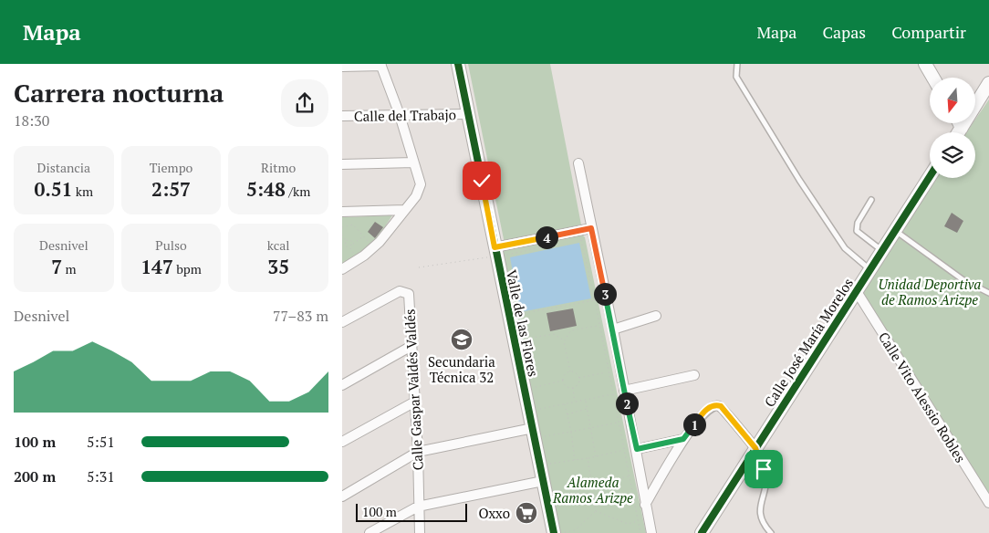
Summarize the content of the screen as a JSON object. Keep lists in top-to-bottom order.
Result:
{
  "streets": {
    "street": [
      "Calle del Trabajo",
      "Valle de las Flores",
      "Calle José María Morelos",
      "Calle Gaspar Valdés Valdés",
      "Calle Vito Alessio Robles"
    ]
  },
  "crossings": [
    ["Calle del Trabajo", "Valle de las Flores"],
    ["Calle José María Morelos", "Calle Vito Alessio Robles"]
  ],
  "parks": ["Unidad Deportiva de Ramos Arizpe", "Alameda Ramos Arizpe"],
  "places": {
    "school or university": ["Secundaria Técnica 32"],
    "supermarket": ["Oxxo"]
  },
  "scale_bar": "100 m",
  "north": "bottom",
  "page": {
    "header": "Mapa",
    "nav": ["Mapa", "Capas", "Compartir"],
    "heading": ["Carrera nocturna", "18:30"],
    "stats": [
      ["Distancia", "0.51 km"],
      ["Tiempo", "2:57"],
      ["Ritmo", "5:48 /km"],
      ["Desnivel", "7 m"],
      ["Pulso", "147 bpm"],
      ["kcal", "35"]
    ],
    "pins": [
      "4",
      "3",
      "2",
      "1"
    ],
    "chart": ["Desnivel", "77–83 m"],
    "list": [
      {
        "name": "100 m",
        "note": "5:51"
      },
      {
        "name": "200 m",
        "note": "5:31"
      }
    ],
    "scale": "100 m"
  }
}
